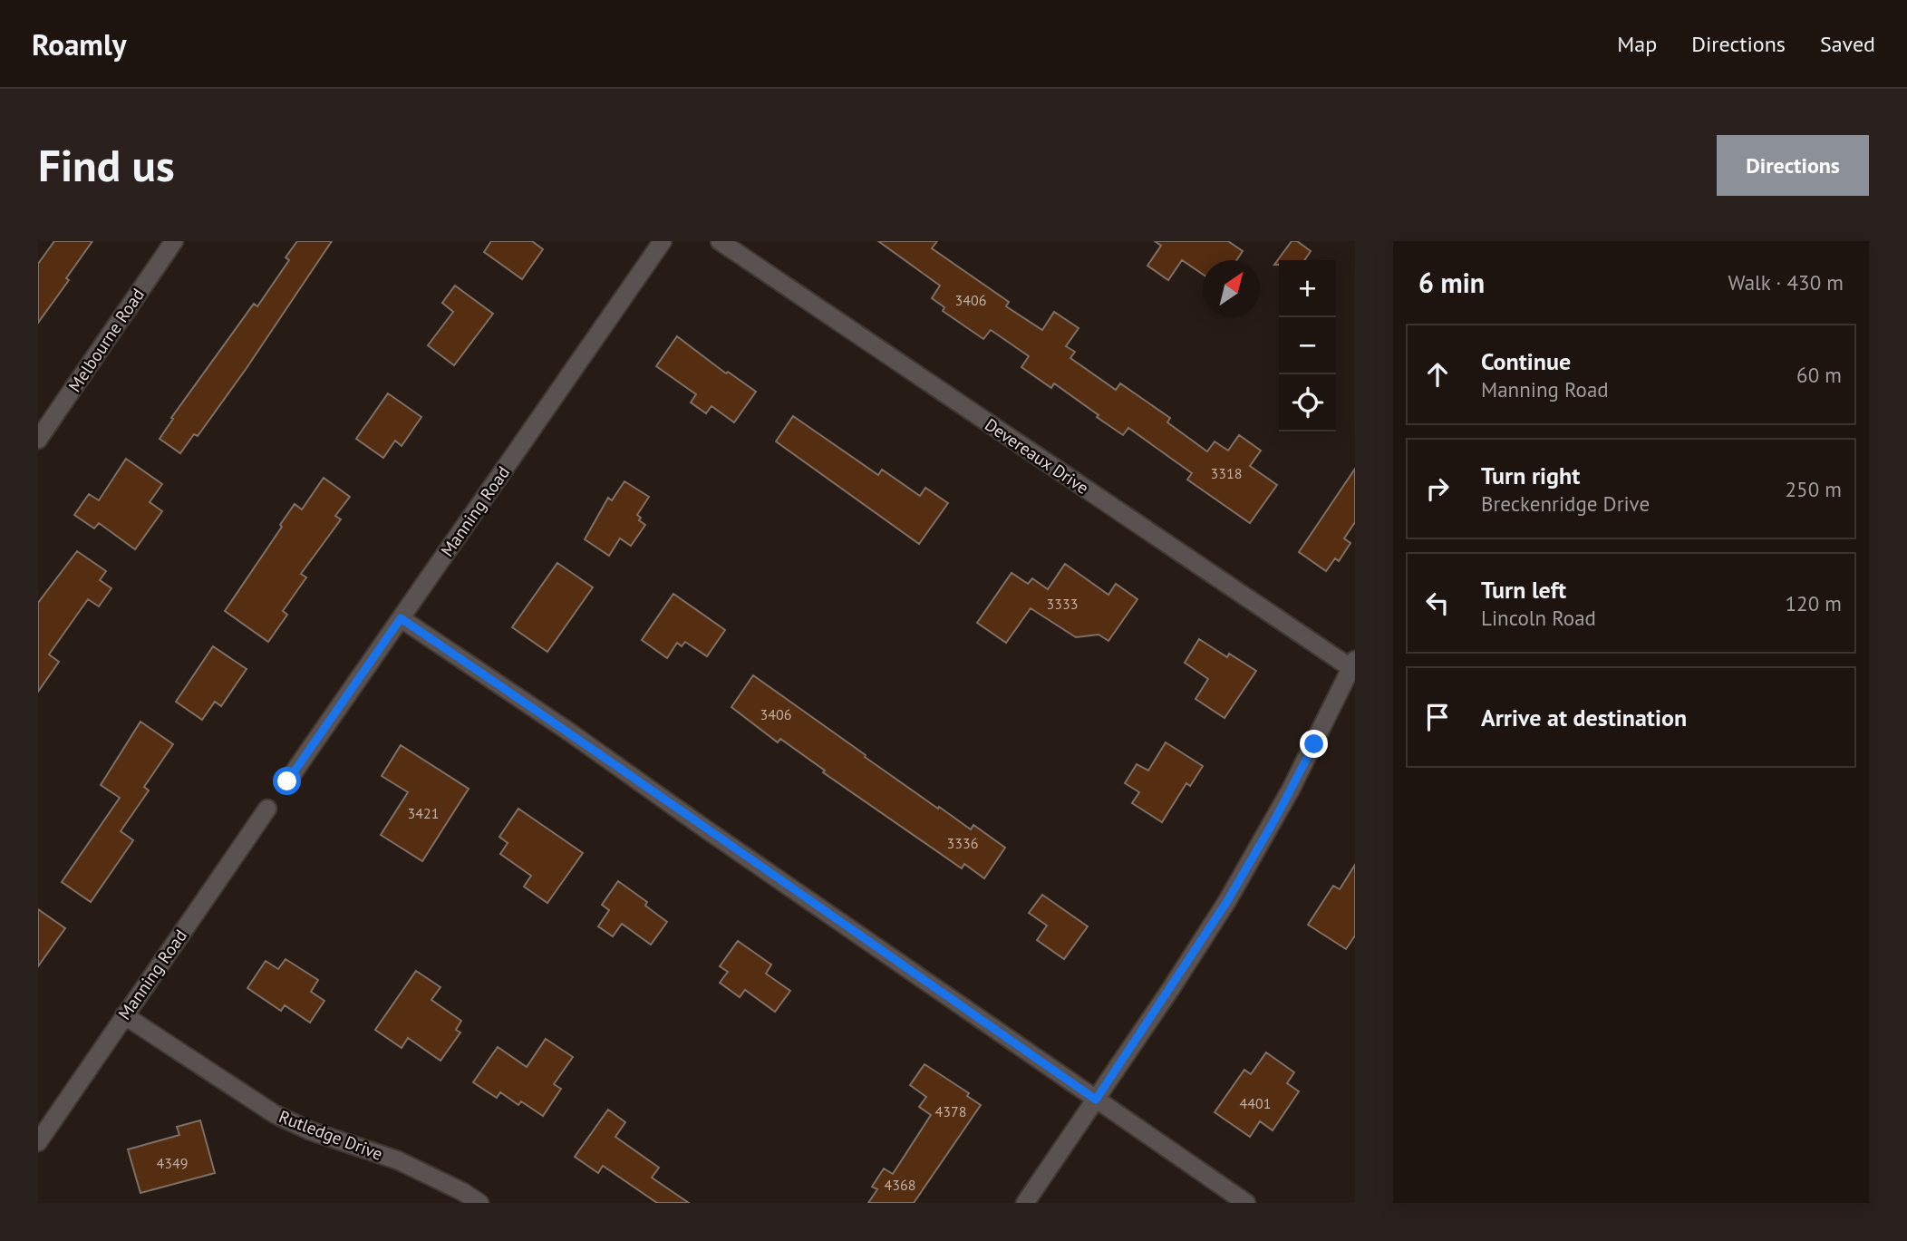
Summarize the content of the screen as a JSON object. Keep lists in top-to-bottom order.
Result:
{
  "streets": {
    "street": [
      "Melbourne Road",
      "Devereaux Drive",
      "Manning Road",
      "Rutledge Drive"
    ]
  },
  "crossings": [
    ["Manning Road", "Rutledge Drive"]
  ],
  "house_numbers": [
    "3406",
    "3318",
    "3333",
    "3406",
    "3421",
    "3336",
    "4401",
    "4378",
    "4349",
    "4368"
  ],
  "north": "top right",
  "page": {
    "header": "Roamly",
    "nav": ["Map", "Directions", "Saved"],
    "buttons": "Directions",
    "title": "Find us",
    "heading": ["6 min", "Walk · 430 m"],
    "map_buttons": ["+", "−"],
    "list": [
      ["Continue", "Manning Road", "60 m"],
      ["Turn right", "Breckenridge Drive", "250 m"],
      ["Turn left", "Lincoln Road", "120 m"],
      "Arrive at destination"
    ]
  }
}
